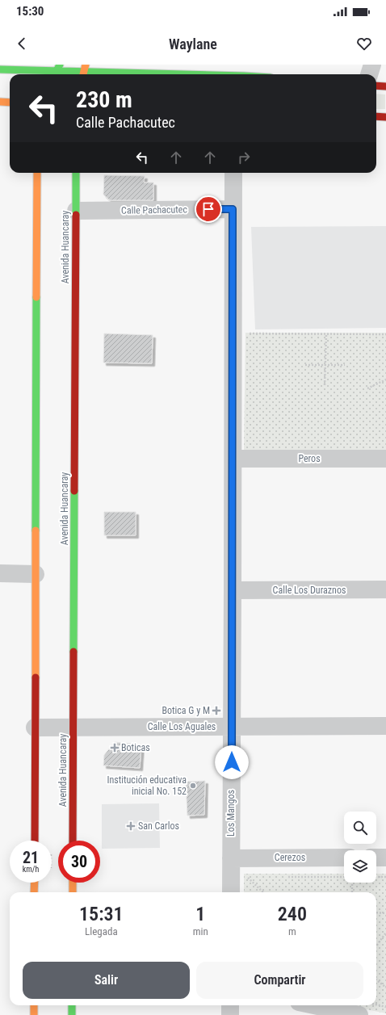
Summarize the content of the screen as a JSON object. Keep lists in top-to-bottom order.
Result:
{
  "streets": {
    "main road": ["Avenida Huancaray"],
    "street": [
      "Calle Pachacutec",
      "Peros",
      "Calle Los Duraznos",
      "Calle Los Aguales",
      "Los Mangos",
      "Cerezos"
    ]
  },
  "crossings": [
    ["Calle Pachacutec", "Avenida Huancaray"],
    ["Calle Pachacutec", "Los Mangos"],
    ["Avenida Huancaray", "Calle Los Aguales"],
    ["Peros", "Los Mangos"],
    ["Calle Los Duraznos", "Los Mangos"],
    ["Calle Los Aguales", "Los Mangos"],
    ["Los Mangos", "Cerezos"]
  ],
  "places": {
    "health": ["Botica G y M", "Boticas", "San Carlos"],
    "other": ["Institución educativa inicial No. 152"]
  },
  "page": {
    "status": "15:30",
    "header": "Waylane",
    "turn": ["230 m", "Calle Pachacutec"],
    "speed": "21 km/h",
    "limit": "30",
    "eta": [
      "15:31",
      "Llegada",
      "1",
      "min",
      "240",
      "m"
    ],
    "buttons": ["Salir", "Compartir"]
  }
}
